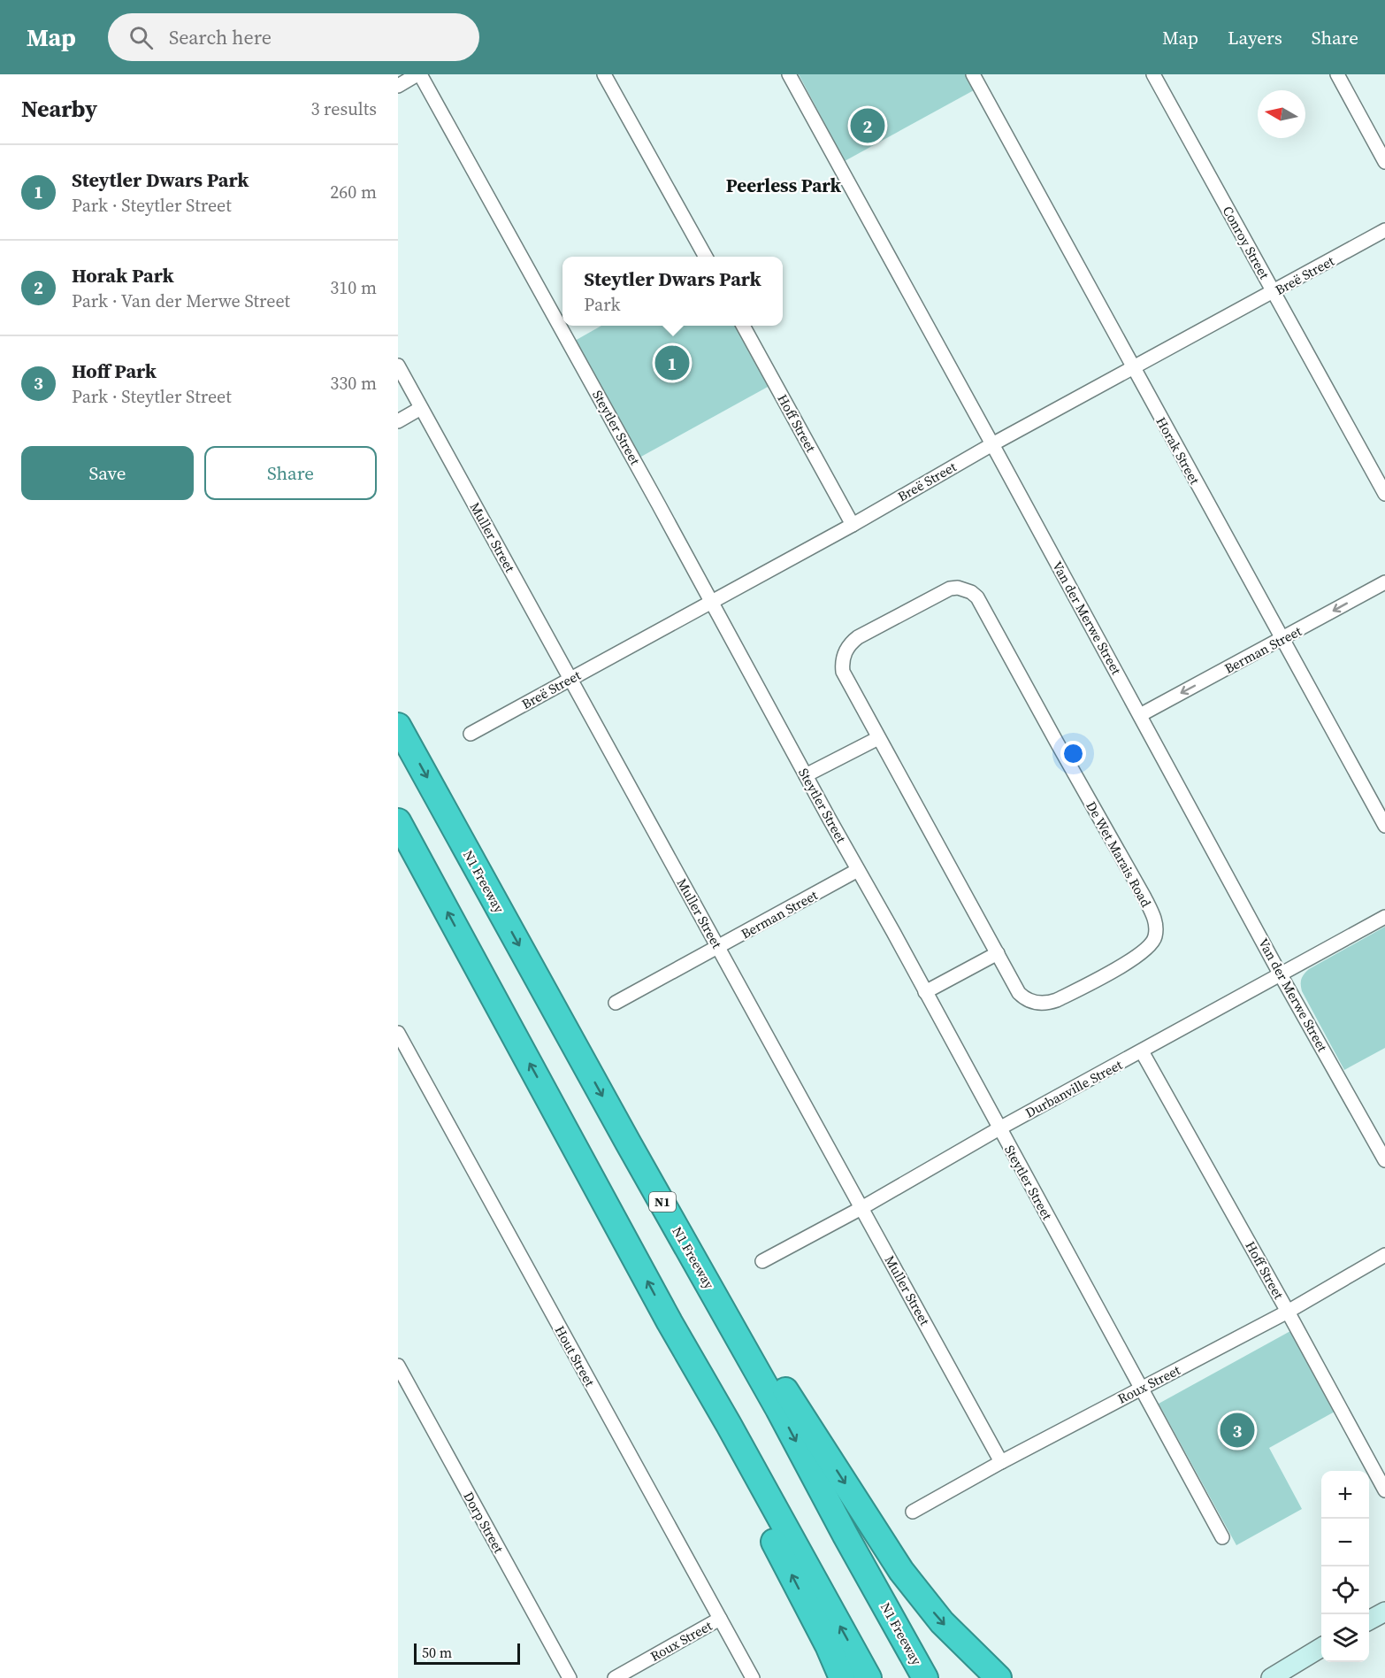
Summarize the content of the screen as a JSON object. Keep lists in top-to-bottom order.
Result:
{
  "streets": {
    "highway": ["N1 Freeway", "N1"],
    "street": [
      "Conroy Street",
      "Breë Street",
      "Hoff Street",
      "Steytler Street",
      "Horak Street",
      "Muller Street",
      "Van der Merwe Street",
      "Berman Street",
      "De Wet Marais Road",
      "Durbanville Street",
      "Hout Street",
      "Roux Street",
      "Dorp Street"
    ]
  },
  "crossings": [
    ["Conroy Street", "Breë Street"],
    ["Breë Street", "Hoff Street"],
    ["Breë Street", "Steytler Street"],
    ["Breë Street", "Horak Street"],
    ["Breë Street", "Muller Street"],
    ["Breë Street", "Van der Merwe Street"],
    ["Hoff Street", "Durbanville Street"],
    ["Hoff Street", "Roux Street"],
    ["Steytler Street", "Berman Street"],
    ["Steytler Street", "Durbanville Street"],
    ["Steytler Street", "Roux Street"],
    ["Horak Street", "Berman Street"],
    ["Muller Street", "Berman Street"],
    ["Muller Street", "Durbanville Street"],
    ["Muller Street", "Roux Street"],
    ["Van der Merwe Street", "Berman Street"],
    ["Van der Merwe Street", "Durbanville Street"],
    ["Hout Street", "Roux Street"]
  ],
  "one_way": ["Berman Street"],
  "districts": ["Peerless Park"],
  "scale_bar": "50 m",
  "north": "left",
  "page": {
    "header": "Map",
    "search": "Search here",
    "nav": ["Map", "Layers", "Share"],
    "heading": ["Nearby", "3 results"],
    "pins": ["2", "1", "3"],
    "list": [
      {
        "mark": "1",
        "name": "Steytler Dwars Park",
        "note": "Park · Steytler Street",
        "value": "260 m"
      },
      {
        "mark": "2",
        "name": "Horak Park",
        "note": "Park · Van der Merwe Street",
        "value": "310 m"
      },
      {
        "mark": "3",
        "name": "Hoff Park",
        "note": "Park · Steytler Street",
        "value": "330 m"
      }
    ],
    "popup": ["Steytler Dwars Park", "Park"],
    "buttons": ["Save", "Share"],
    "map_buttons": ["+", "−"],
    "scale": "50 m"
  }
}
